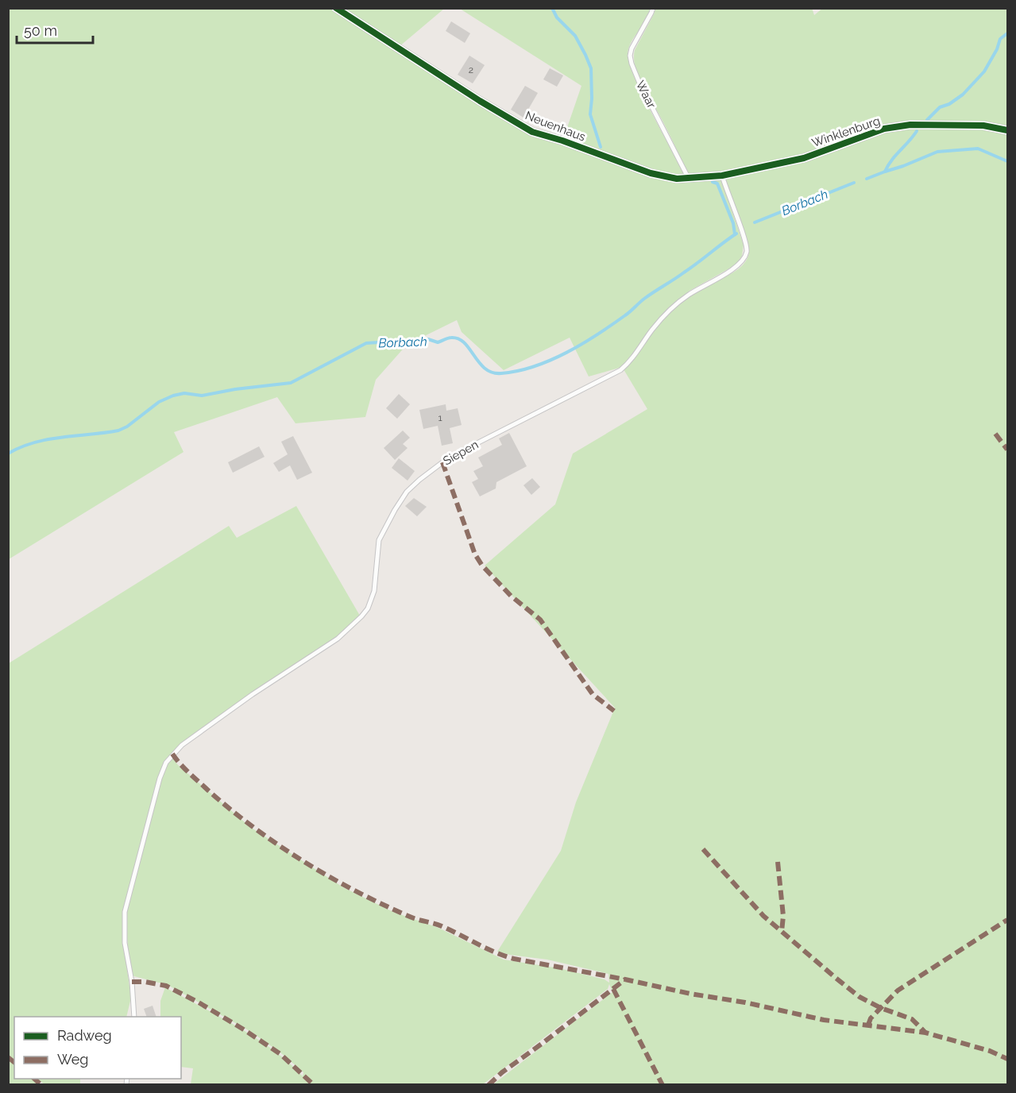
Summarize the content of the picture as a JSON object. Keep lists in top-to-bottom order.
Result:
{
  "streets": {
    "street": ["Neuenhaus", "Winklenburg"],
    "lane": ["Waar", "Siepen"]
  },
  "crossings": [
    ["Waar", "Neuenhaus"],
    ["Neuenhaus", "Winklenburg"],
    ["Neuenhaus", "Siepen"],
    ["Winklenburg", "Siepen"]
  ],
  "water": ["Borbach"],
  "house_numbers": ["2", "1"],
  "legend": ["Radweg", "Weg"],
  "scale_bar": "50 m"
}
